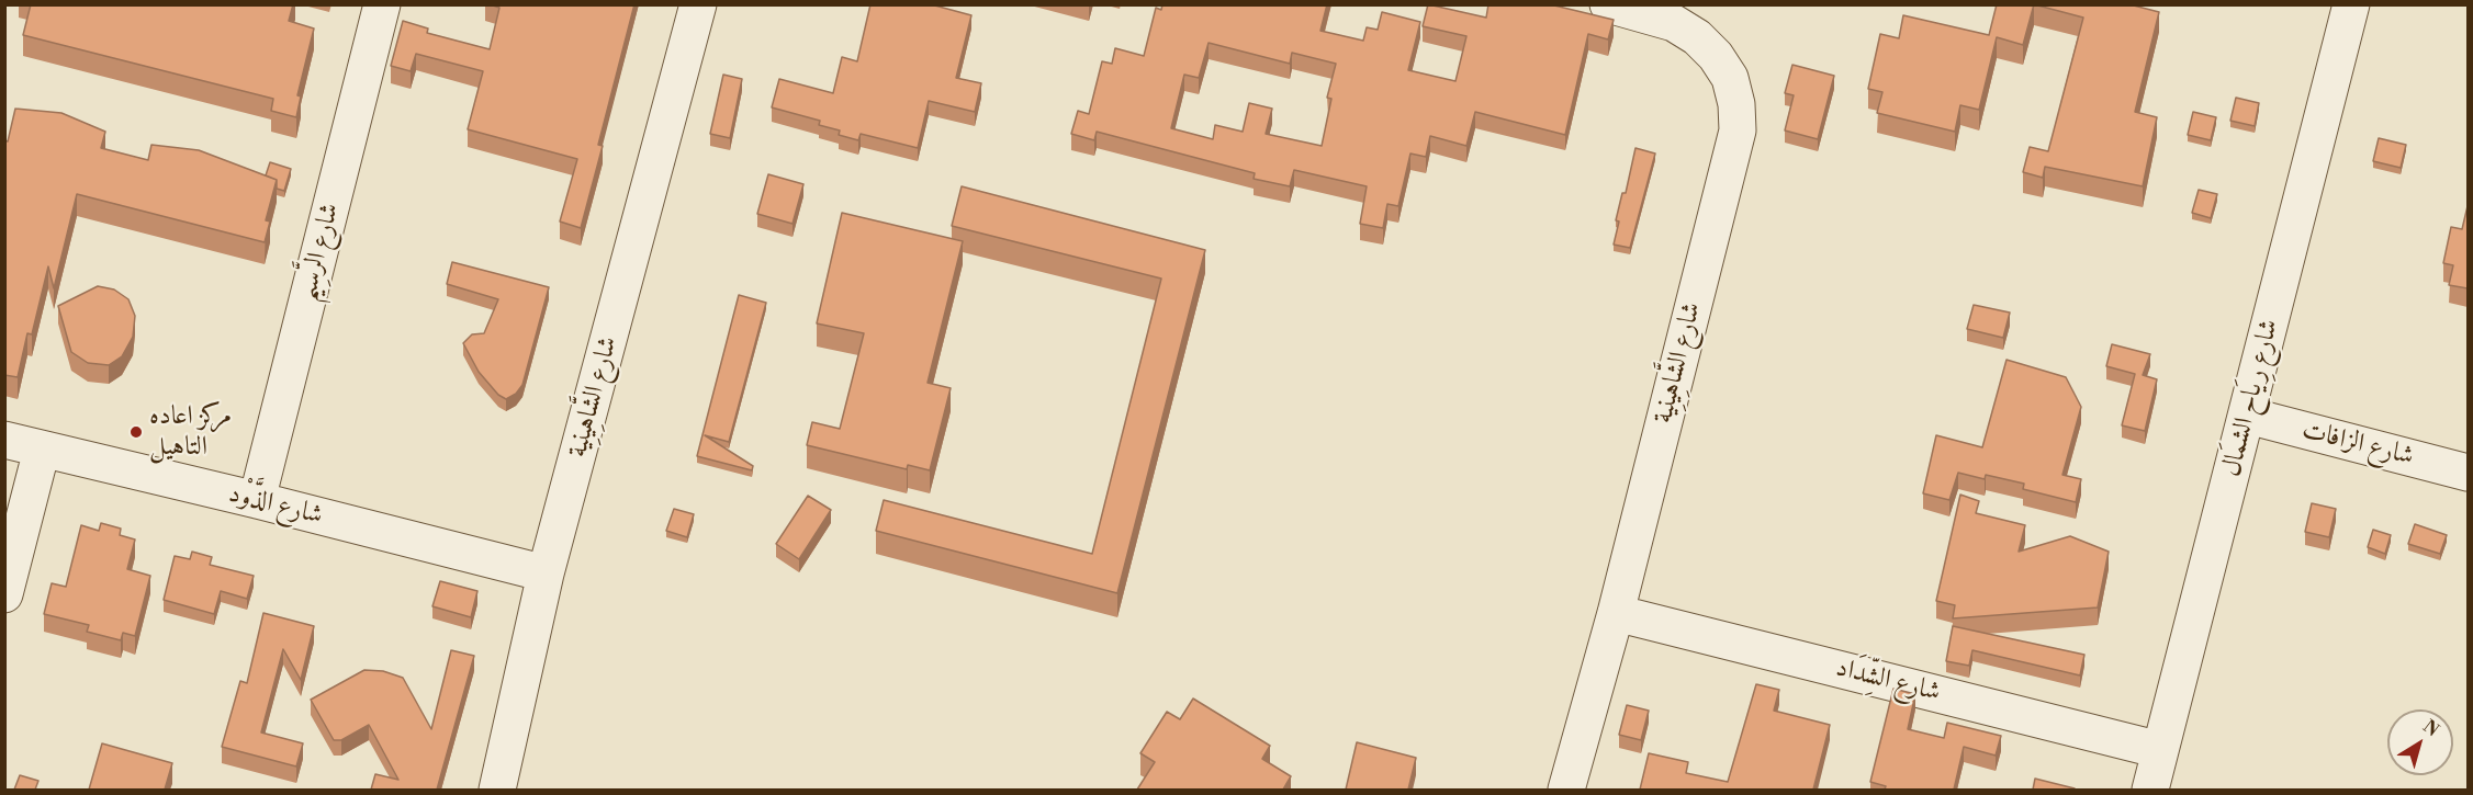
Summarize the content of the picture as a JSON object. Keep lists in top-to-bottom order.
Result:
{
  "streets": {
    "street": [
      "شارع الرَّسِيم",
      "شارع الشَّاهِينِية",
      "شارع رِيَاح الشمَال",
      "شارع الزافات",
      "شارع الذَّوْد",
      "شارع الشِّدَاد"
    ]
  },
  "crossings": [
    ["شارع الرَّسِيم", "شارع الذَّوْد"],
    ["شارع الشَّاهِينِية", "شارع الذَّوْد"],
    ["شارع الشَّاهِينِية", "شارع الشِّدَاد"],
    ["شارع رِيَاح الشمَال", "شارع الزافات"],
    ["شارع رِيَاح الشمَال", "شارع الشِّدَاد"]
  ],
  "places": ["مركز اعاده التاهيل"],
  "north": "top right"
}
